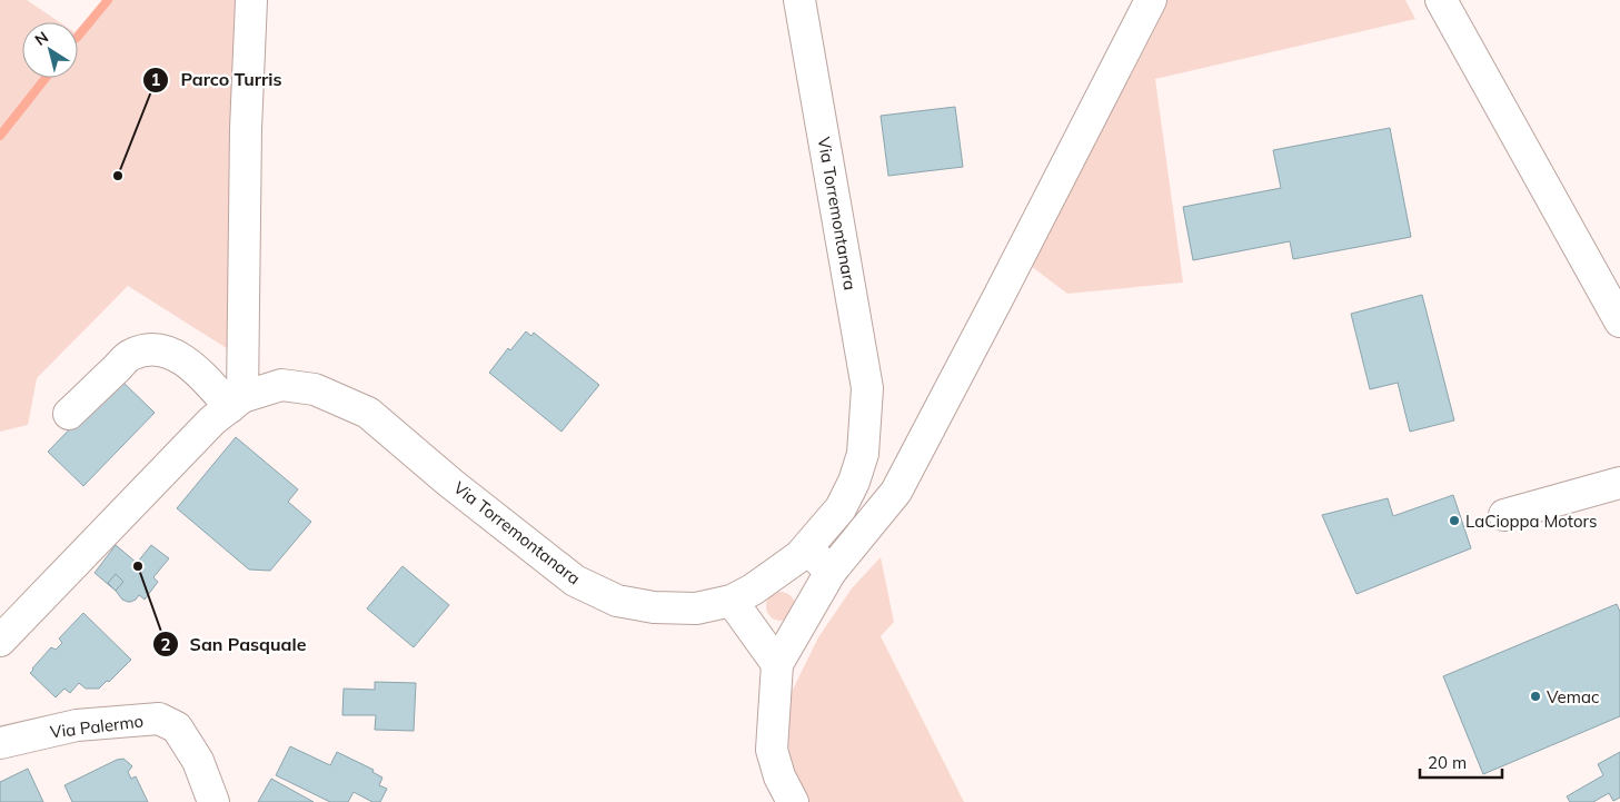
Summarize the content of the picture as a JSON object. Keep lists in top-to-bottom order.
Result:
{
  "streets": {
    "street": ["Via Torremontanara", "Via Palermo"]
  },
  "places": [
    "Parco Turris",
    "LaCioppa Motors",
    "San Pasquale",
    "Vemac"
  ],
  "scale_bar": "20 m",
  "north": "top left"
}
